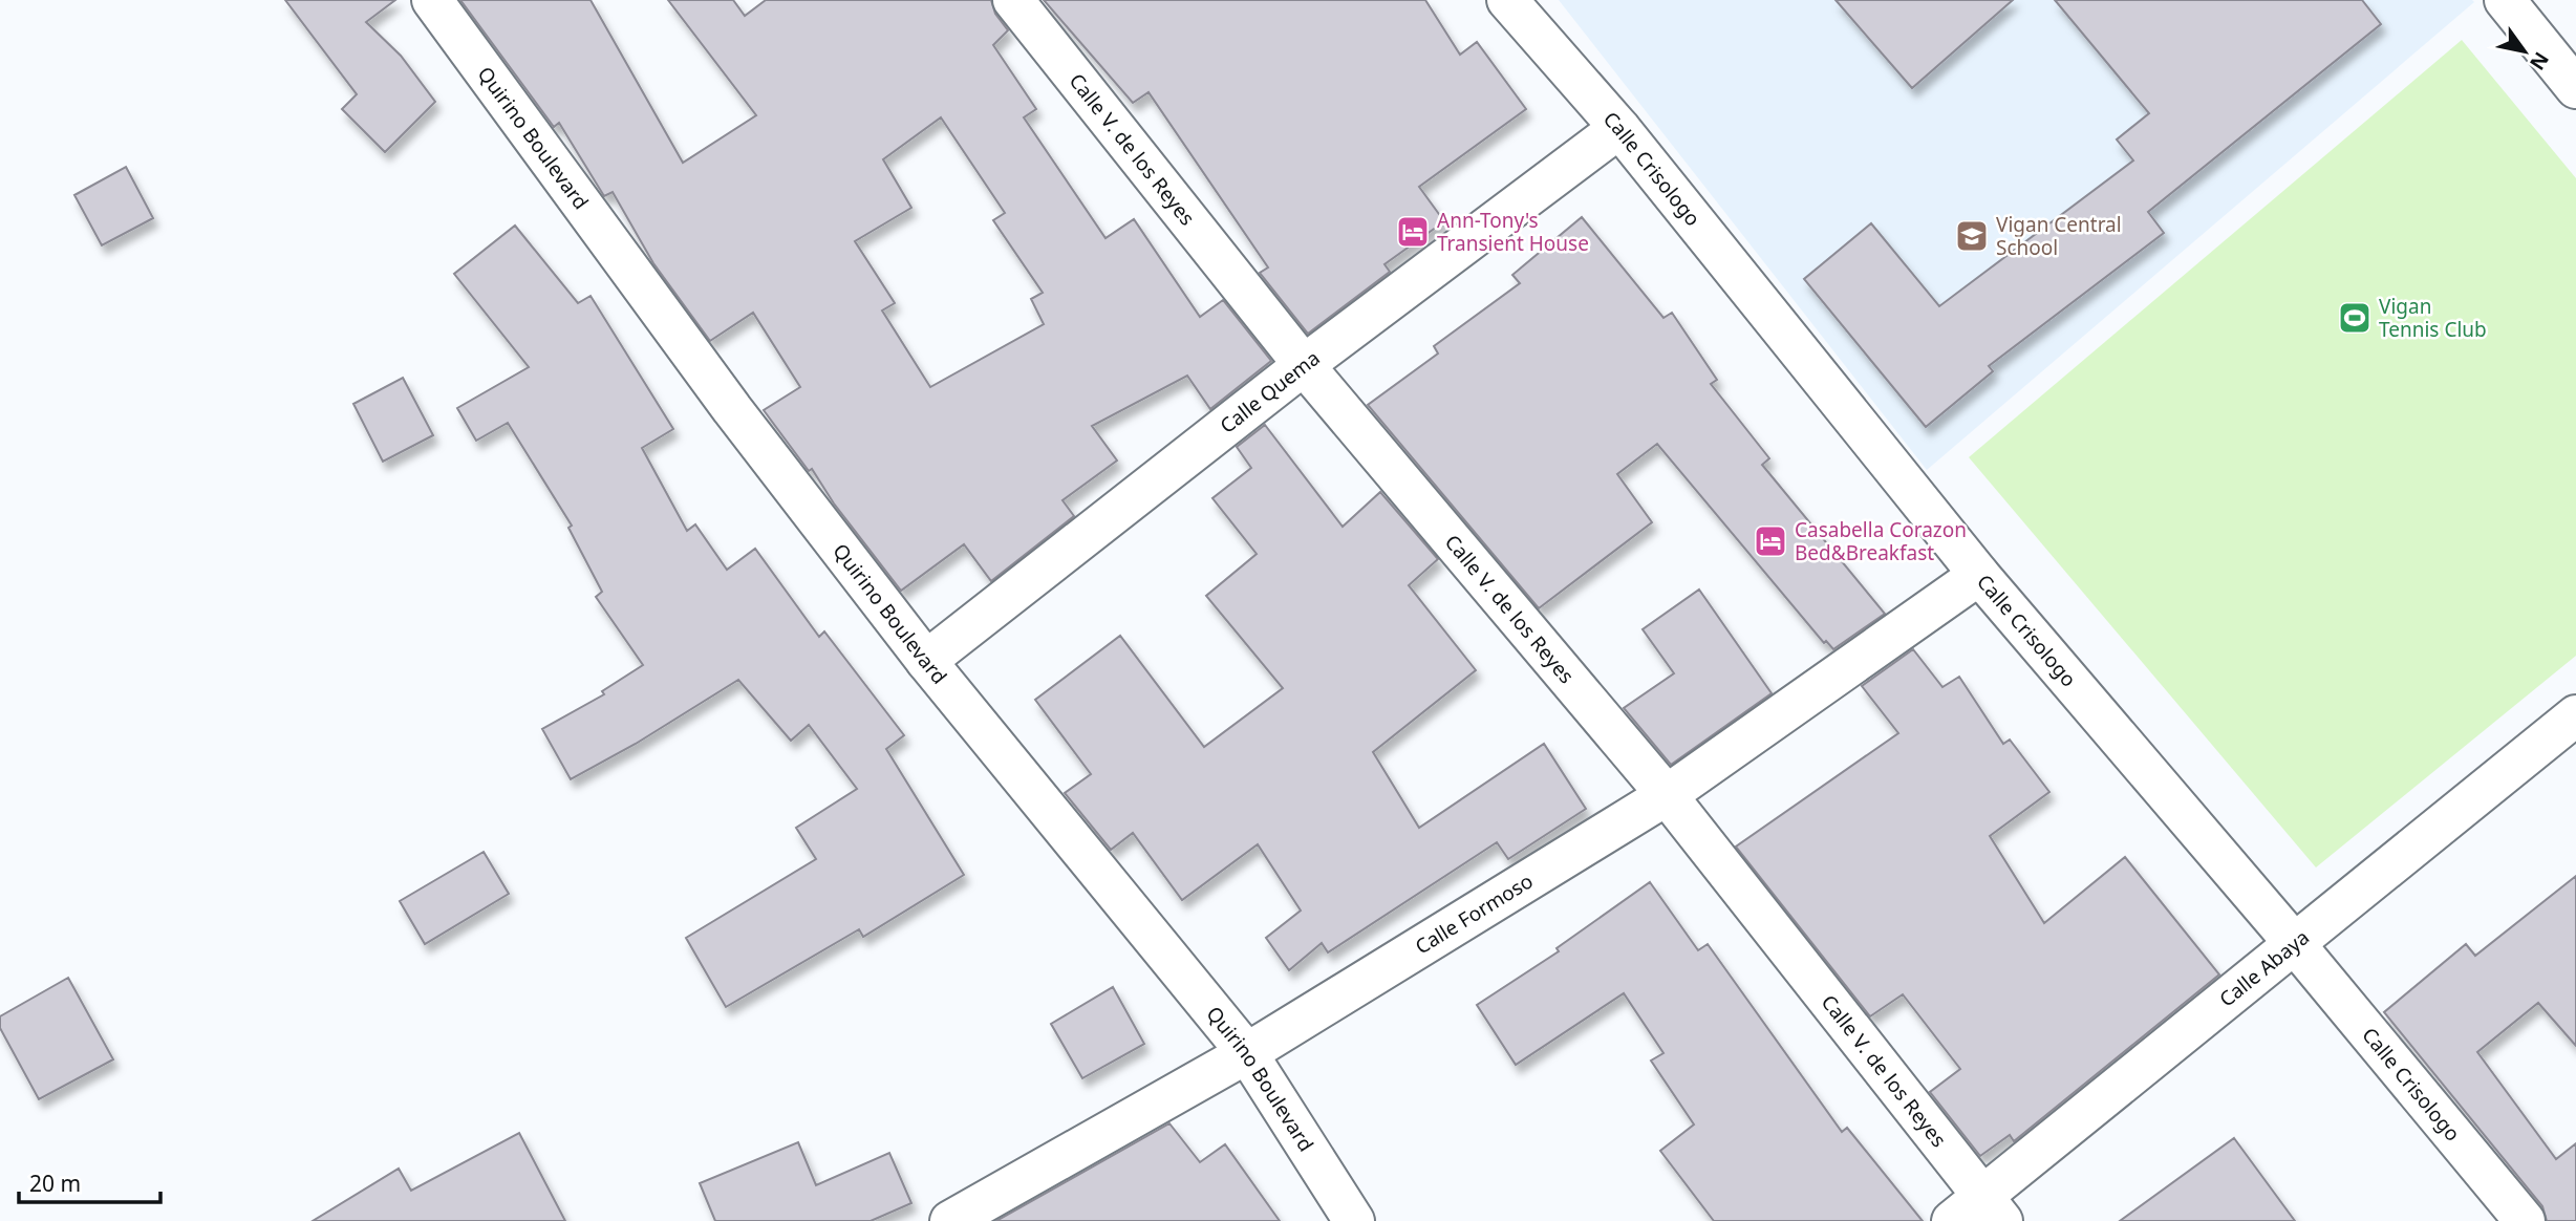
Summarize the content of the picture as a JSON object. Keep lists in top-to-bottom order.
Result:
{
  "streets": {
    "street": [
      "Quirino Boulevard",
      "Calle V. de los Reyes",
      "Calle Crisologo",
      "Calle Quema",
      "Calle Formoso",
      "Calle Abaya"
    ]
  },
  "crossings": [
    ["Quirino Boulevard", "Calle Quema"],
    ["Quirino Boulevard", "Calle Formoso"],
    ["Calle V. de los Reyes", "Calle Quema"],
    ["Calle V. de los Reyes", "Calle Formoso"],
    ["Calle V. de los Reyes", "Calle Abaya"],
    ["Calle Crisologo", "Calle Quema"],
    ["Calle Crisologo", "Calle Formoso"],
    ["Calle Crisologo", "Calle Abaya"]
  ],
  "places": {
    "hotel": ["Ann-Tony's Transient House", "Casabella Corazon Bed&Breakfast"],
    "school or university": ["Vigan Central School"],
    "sports": ["Vigan Tennis Club"]
  },
  "scale_bar": "20 m",
  "north": "bottom right"
}
